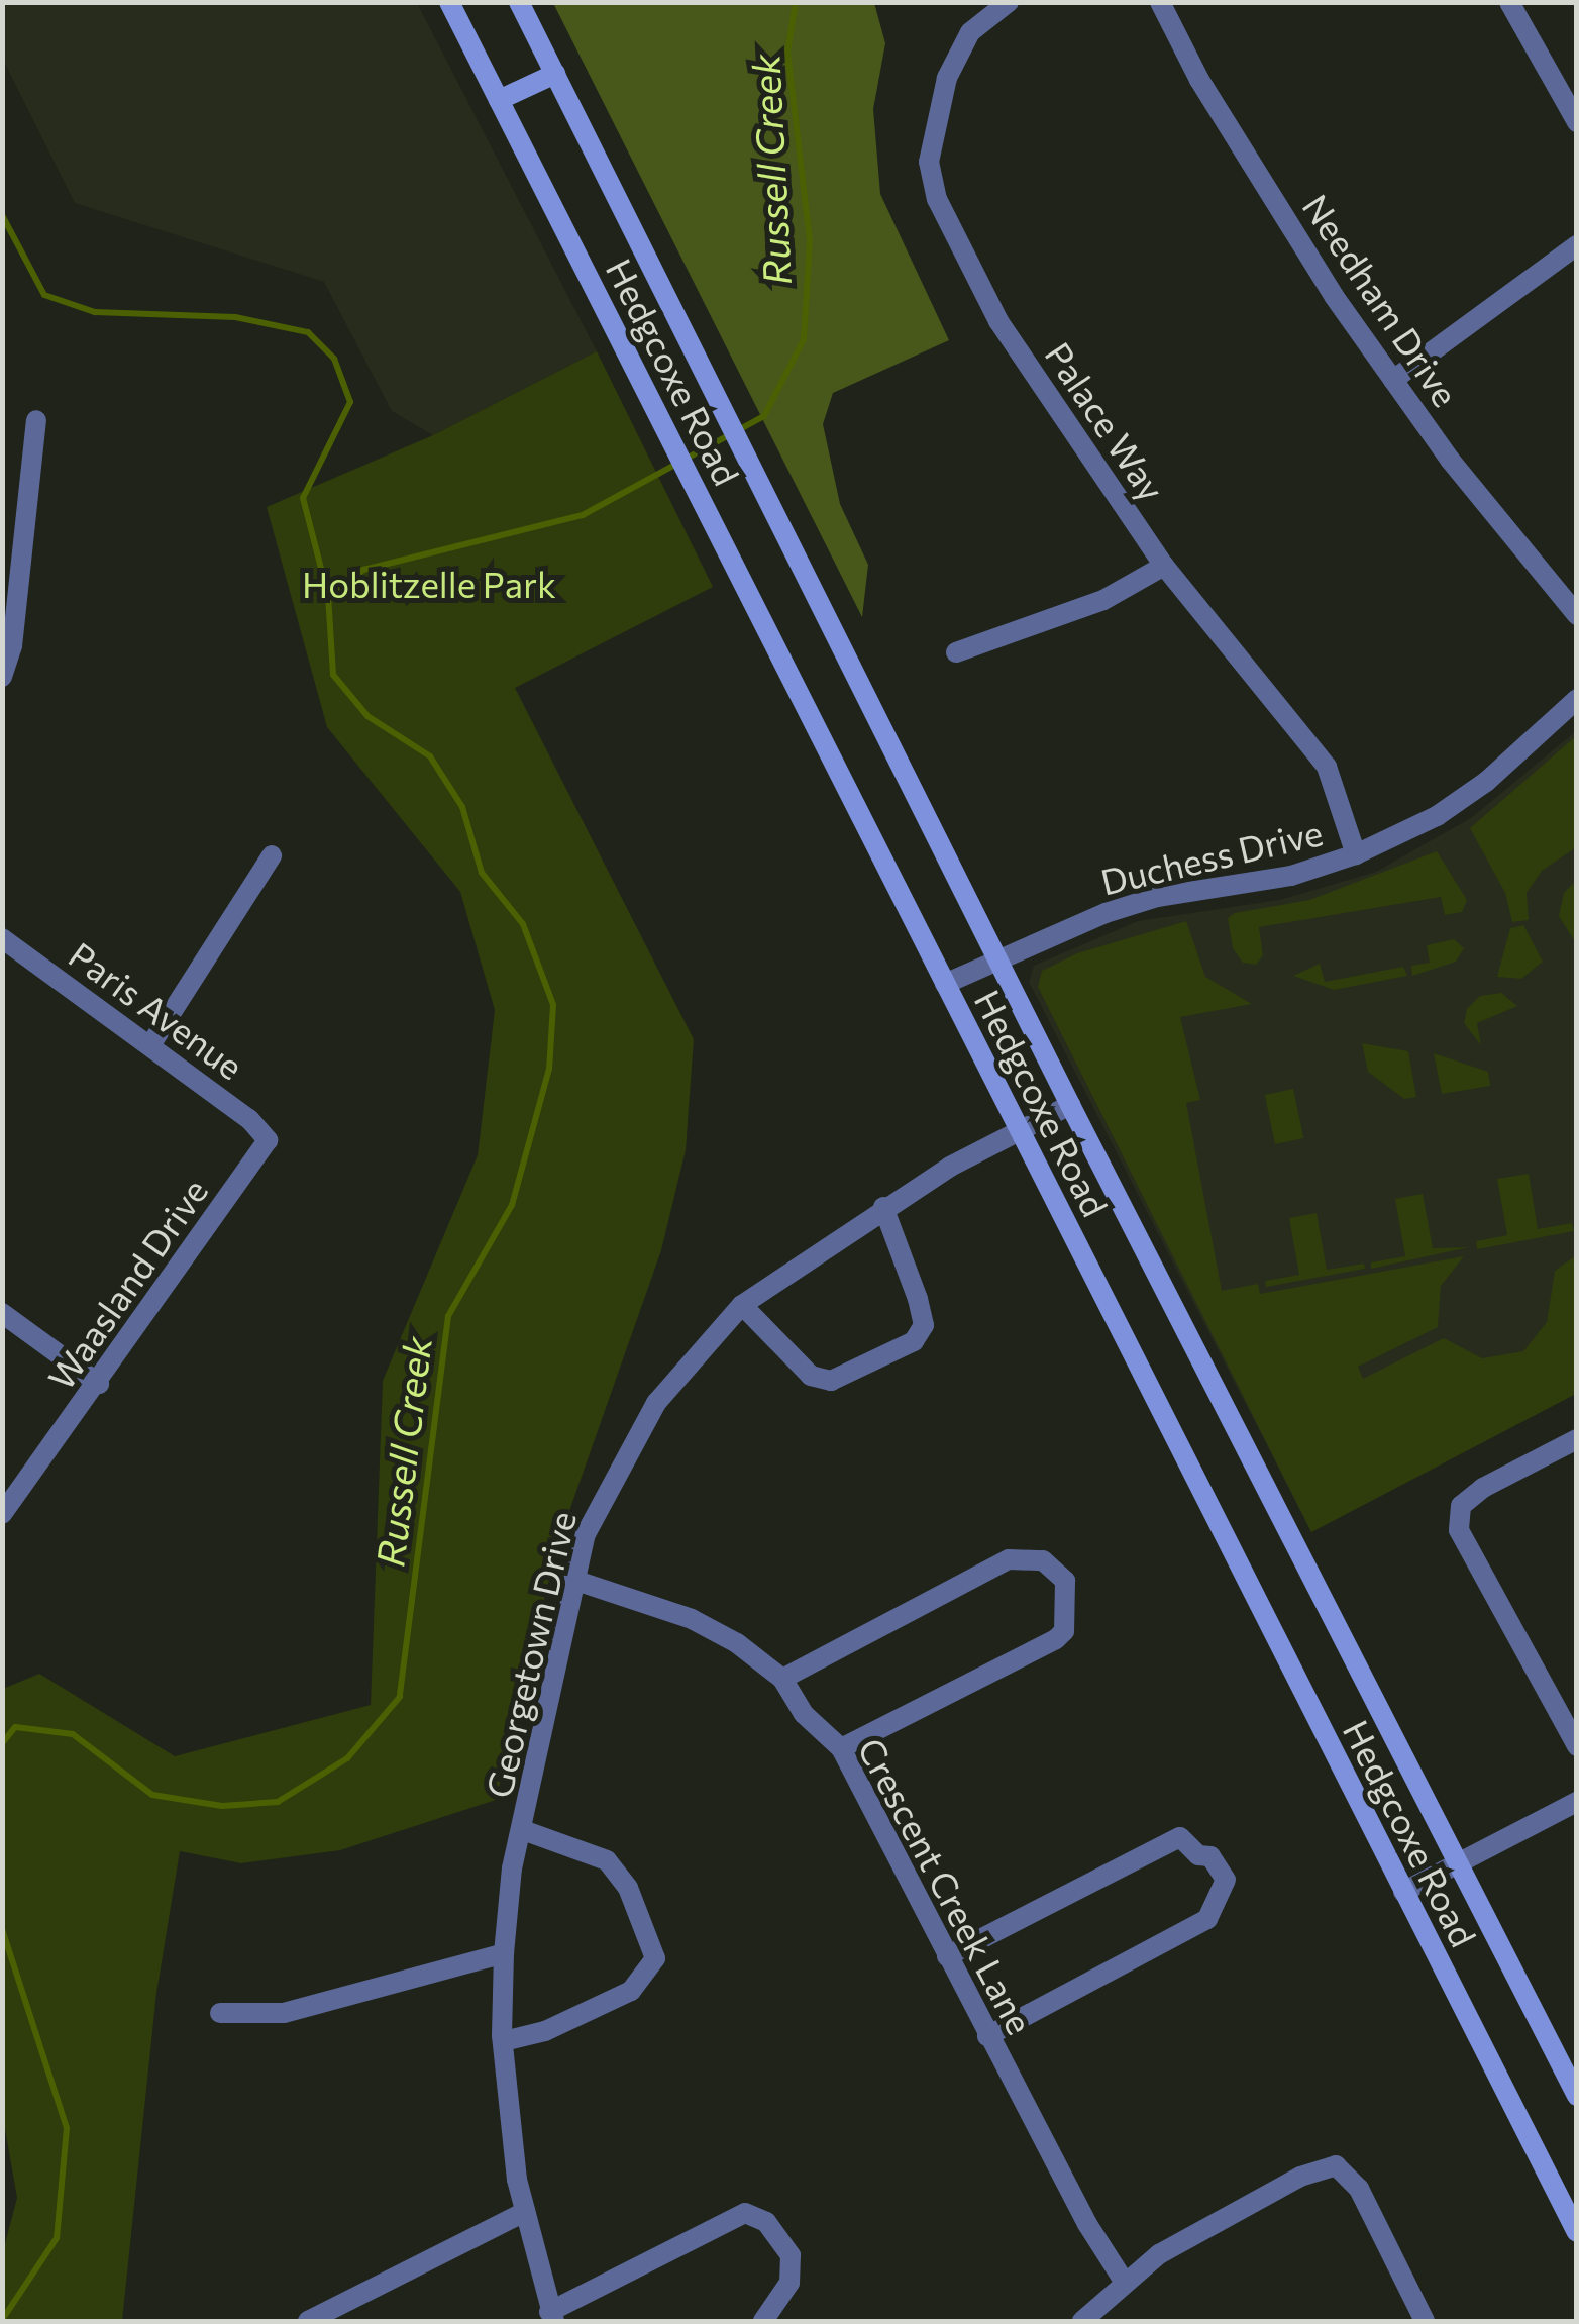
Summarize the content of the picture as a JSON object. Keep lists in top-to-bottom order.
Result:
{
  "streets": {
    "main road": ["Hedgcoxe Road"],
    "street": [
      "Needham Drive",
      "Palace Way",
      "Duchess Drive",
      "Paris Avenue",
      "Waasland Drive",
      "Georgetown Drive",
      "Crescent Creek Lane"
    ]
  },
  "crossings": [
    ["Hedgcoxe Road", "Duchess Drive"],
    ["Hedgcoxe Road", "Georgetown Drive"],
    ["Palace Way", "Duchess Drive"],
    ["Paris Avenue", "Waasland Drive"],
    ["Georgetown Drive", "Crescent Creek Lane"]
  ],
  "water": ["Russell Creek"],
  "parks": ["Hoblitzelle Park"]
}
